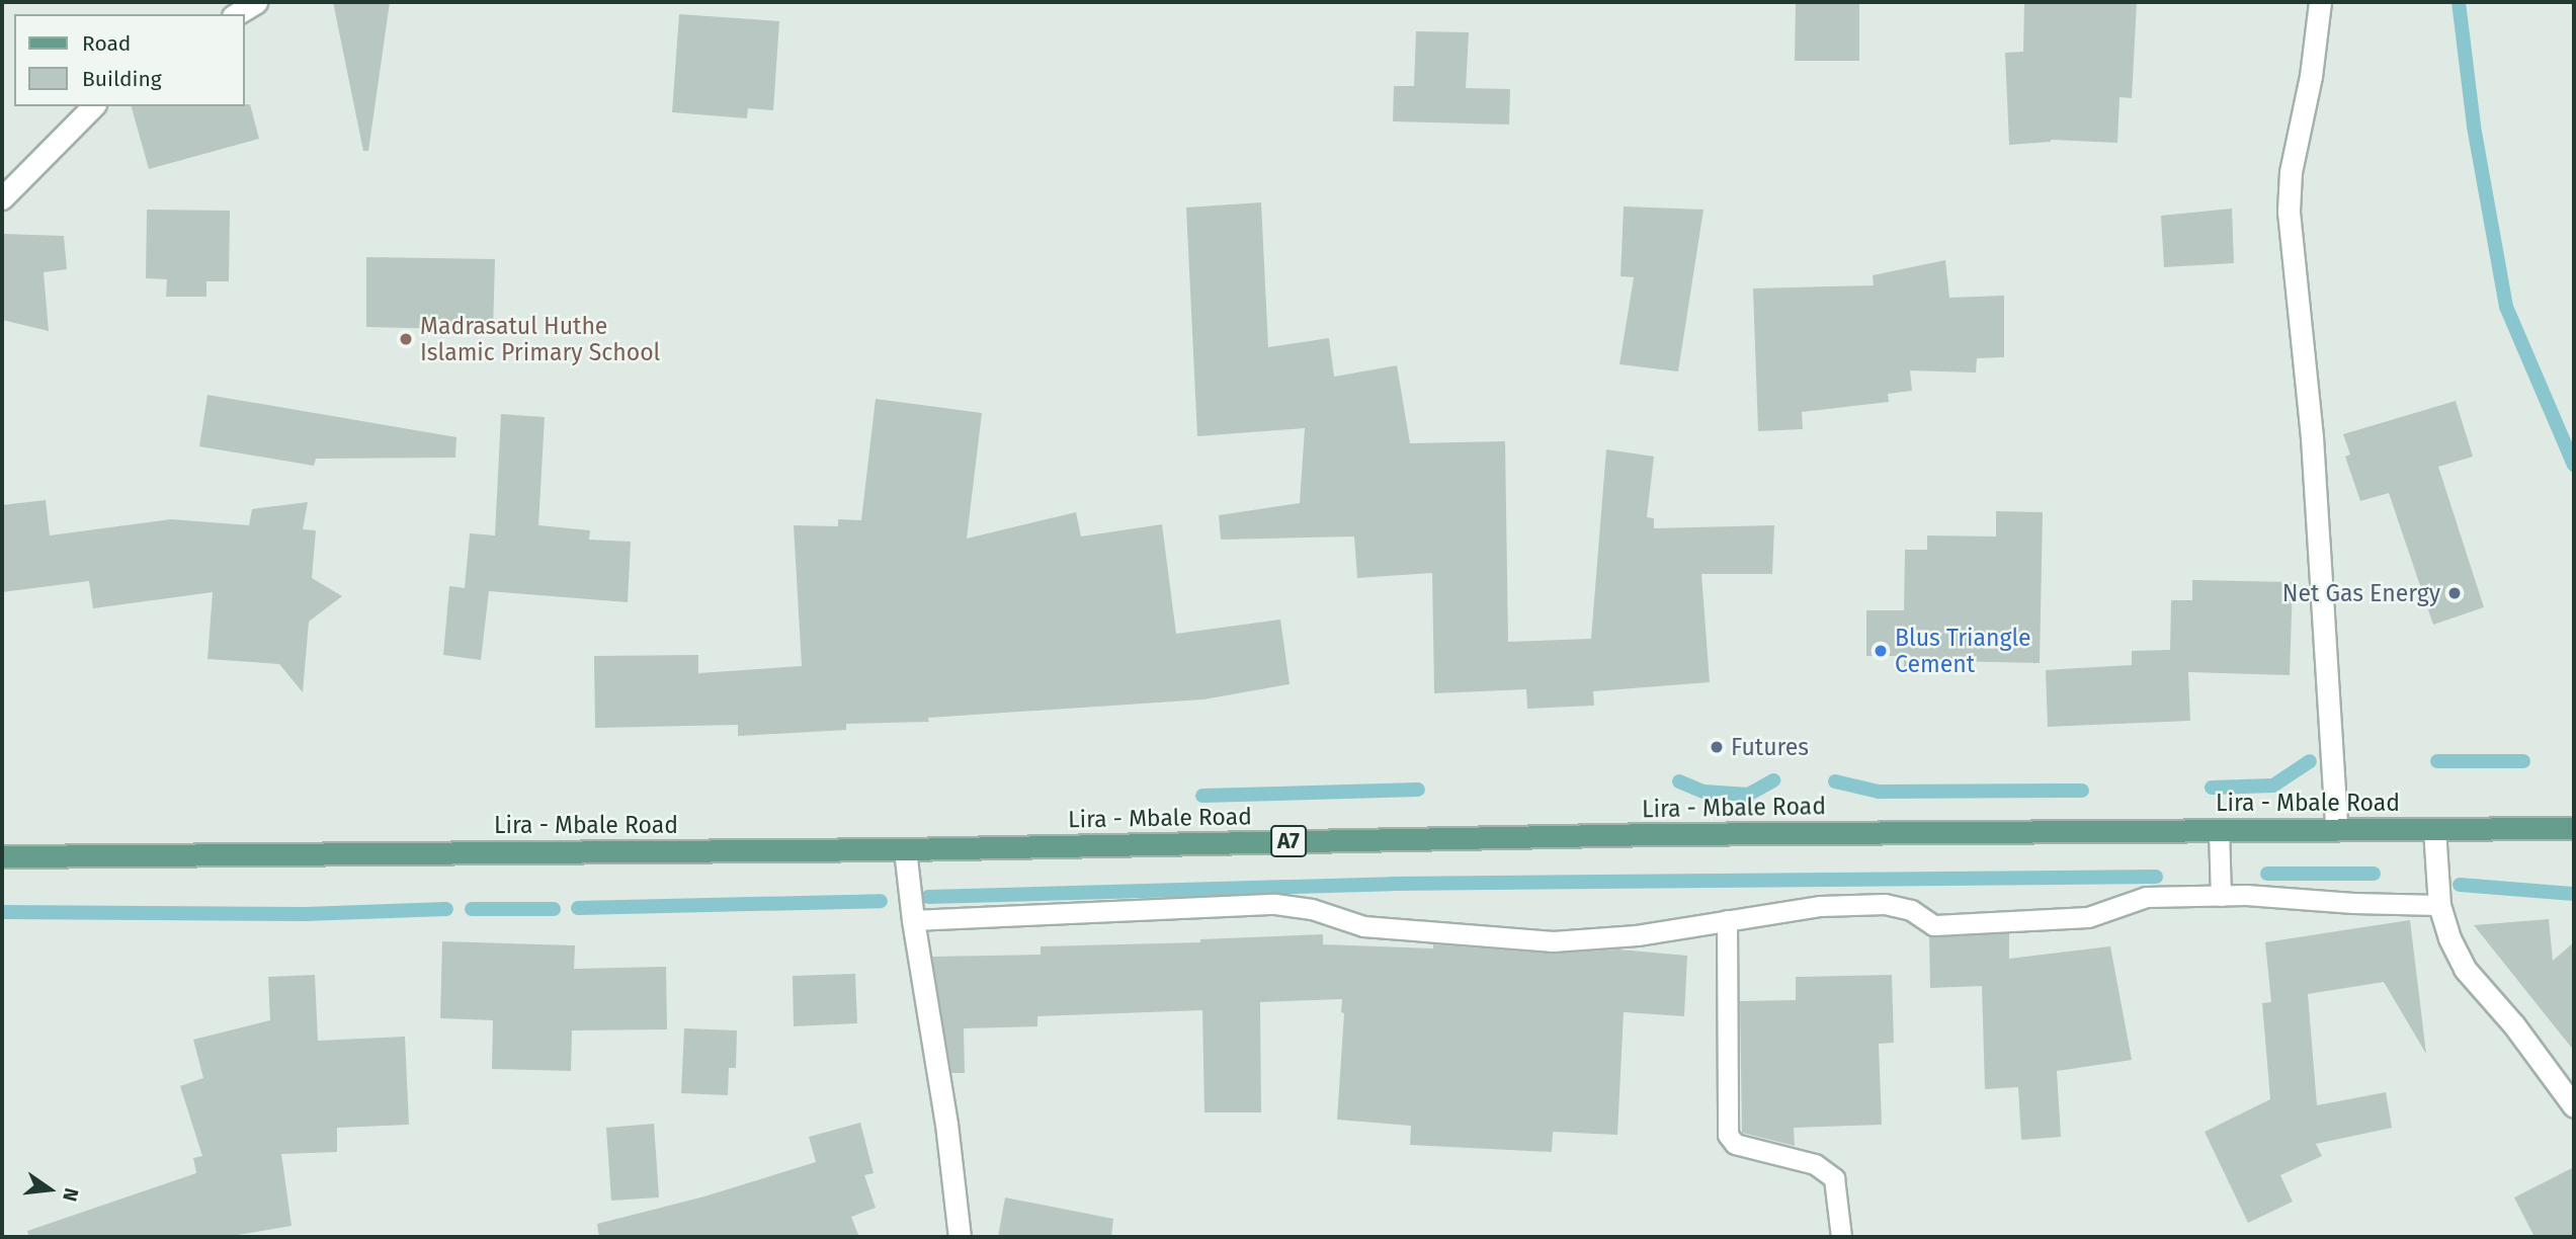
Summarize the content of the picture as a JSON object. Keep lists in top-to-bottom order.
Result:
{
  "streets": {
    "main road": ["Lira - Mbale Road", "A7"]
  },
  "places": [
    "Madrasatul Huthe Islamic Primary School",
    "Net Gas Energy",
    "Blus Triangle Cement",
    "Futures"
  ],
  "legend": ["Road", "Building"],
  "north": "right"
}
